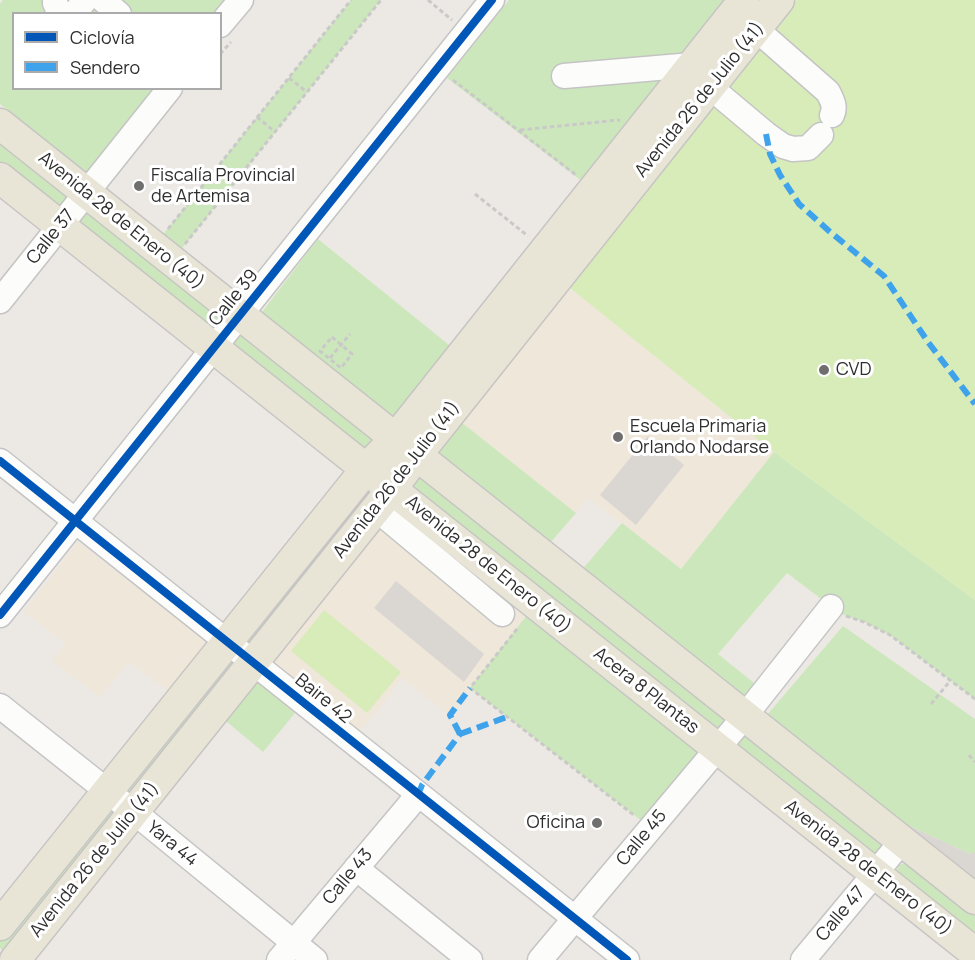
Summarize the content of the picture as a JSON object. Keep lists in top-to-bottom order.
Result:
{
  "streets": {
    "main road": ["Avenida 26 de Julio (41)", "Avenida 28 de Enero (40)"],
    "street": [
      "Calle 37",
      "Calle 39",
      "Baire 42",
      "Calle 45",
      "Yara 44",
      "Calle 43",
      "Calle 47"
    ]
  },
  "crossings": [
    ["Avenida 26 de Julio (41)", "Avenida 28 de Enero (40)"],
    ["Avenida 26 de Julio (41)", "Baire 42"],
    ["Avenida 26 de Julio (41)", "Yara 44"],
    ["Avenida 28 de Enero (40)", "Calle 37"],
    ["Avenida 28 de Enero (40)", "Calle 39"],
    ["Avenida 28 de Enero (40)", "Calle 45"],
    ["Avenida 28 de Enero (40)", "Calle 47"],
    ["Calle 39", "Baire 42"],
    ["Baire 42", "Calle 45"],
    ["Baire 42", "Calle 43"],
    ["Yara 44", "Calle 43"]
  ],
  "places": [
    "Fiscalía Provincial de Artemisa",
    "CVD",
    "Escuela Primaria Orlando Nodarse",
    "Oficina"
  ],
  "legend": ["Ciclovía", "Sendero"]
}
